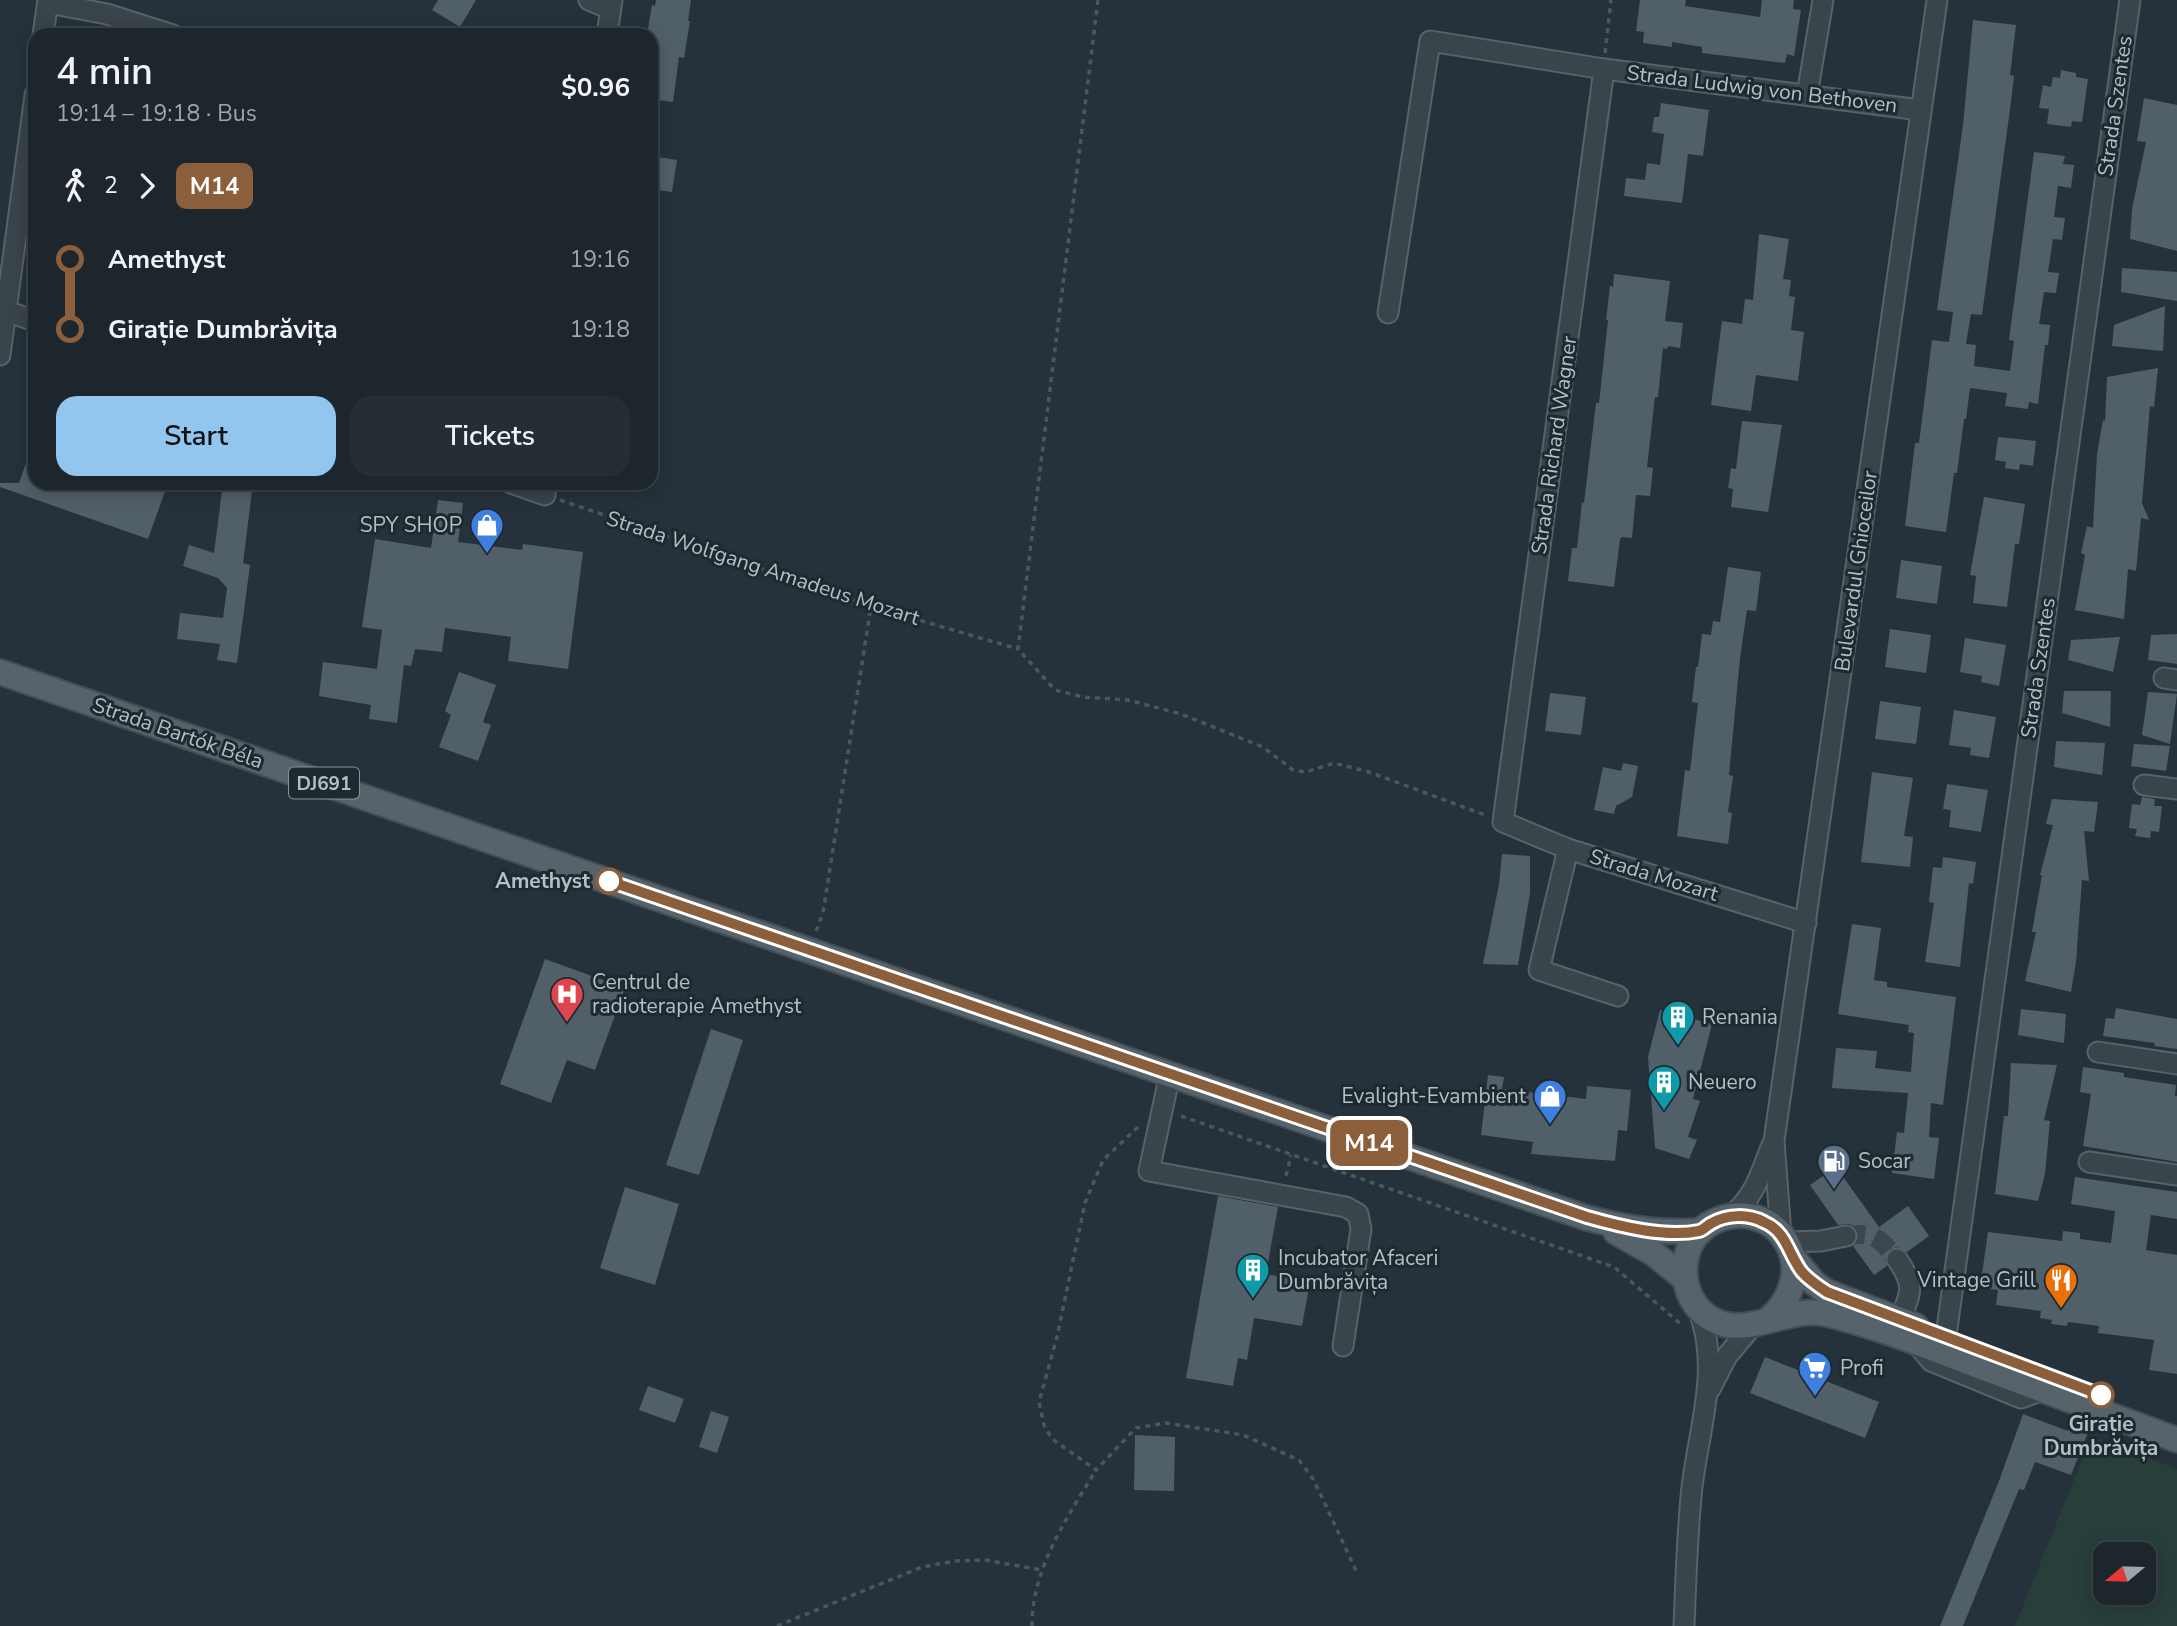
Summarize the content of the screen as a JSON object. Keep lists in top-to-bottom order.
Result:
{
  "streets": {
    "main road": ["Strada Bartók Béla", "DJ691"],
    "street": [
      "Strada Ludwig von Bethoven",
      "Strada Szentes",
      "Strada Richard Wagner",
      "Bulevardul Ghioceilor",
      "Strada Mozart"
    ],
    "path": ["Strada Wolfgang Amadeus Mozart"]
  },
  "crossings": [
    ["Strada Ludwig von Bethoven", "Strada Richard Wagner"],
    ["Strada Ludwig von Bethoven", "Bulevardul Ghioceilor"],
    ["Strada Richard Wagner", "Strada Mozart"],
    ["Bulevardul Ghioceilor", "Strada Bartók Béla"],
    ["Bulevardul Ghioceilor", "DJ691"],
    ["Bulevardul Ghioceilor", "Strada Mozart"],
    ["Strada Bartók Béla", "DJ691"]
  ],
  "places": {
    "shop": ["SPY SHOP", "Evalight-Evambient"],
    "other": ["Amethyst", "Girație Dumbrăvița"],
    "hospital": ["Centrul de radioterapie Amethyst"],
    "building": ["Renania", "Neuero", "Incubator Afaceri Dumbrăvița"],
    "fuel station": ["Socar"],
    "restaurant": ["Vintage Grill"],
    "supermarket": ["Profi"]
  },
  "lines": ["bus line M14"],
  "north": "left",
  "page": {
    "on_map": "M14",
    "heading": ["4 min", "19:14 – 19:18 · Bus", "$0.96"],
    "legs": ["2", "M14"],
    "list": [
      {
        "name": "Amethyst",
        "value": "19:16"
      },
      {
        "name": "Girație Dumbrăvița",
        "value": "19:18"
      }
    ],
    "buttons": ["Start", "Tickets"]
  }
}
